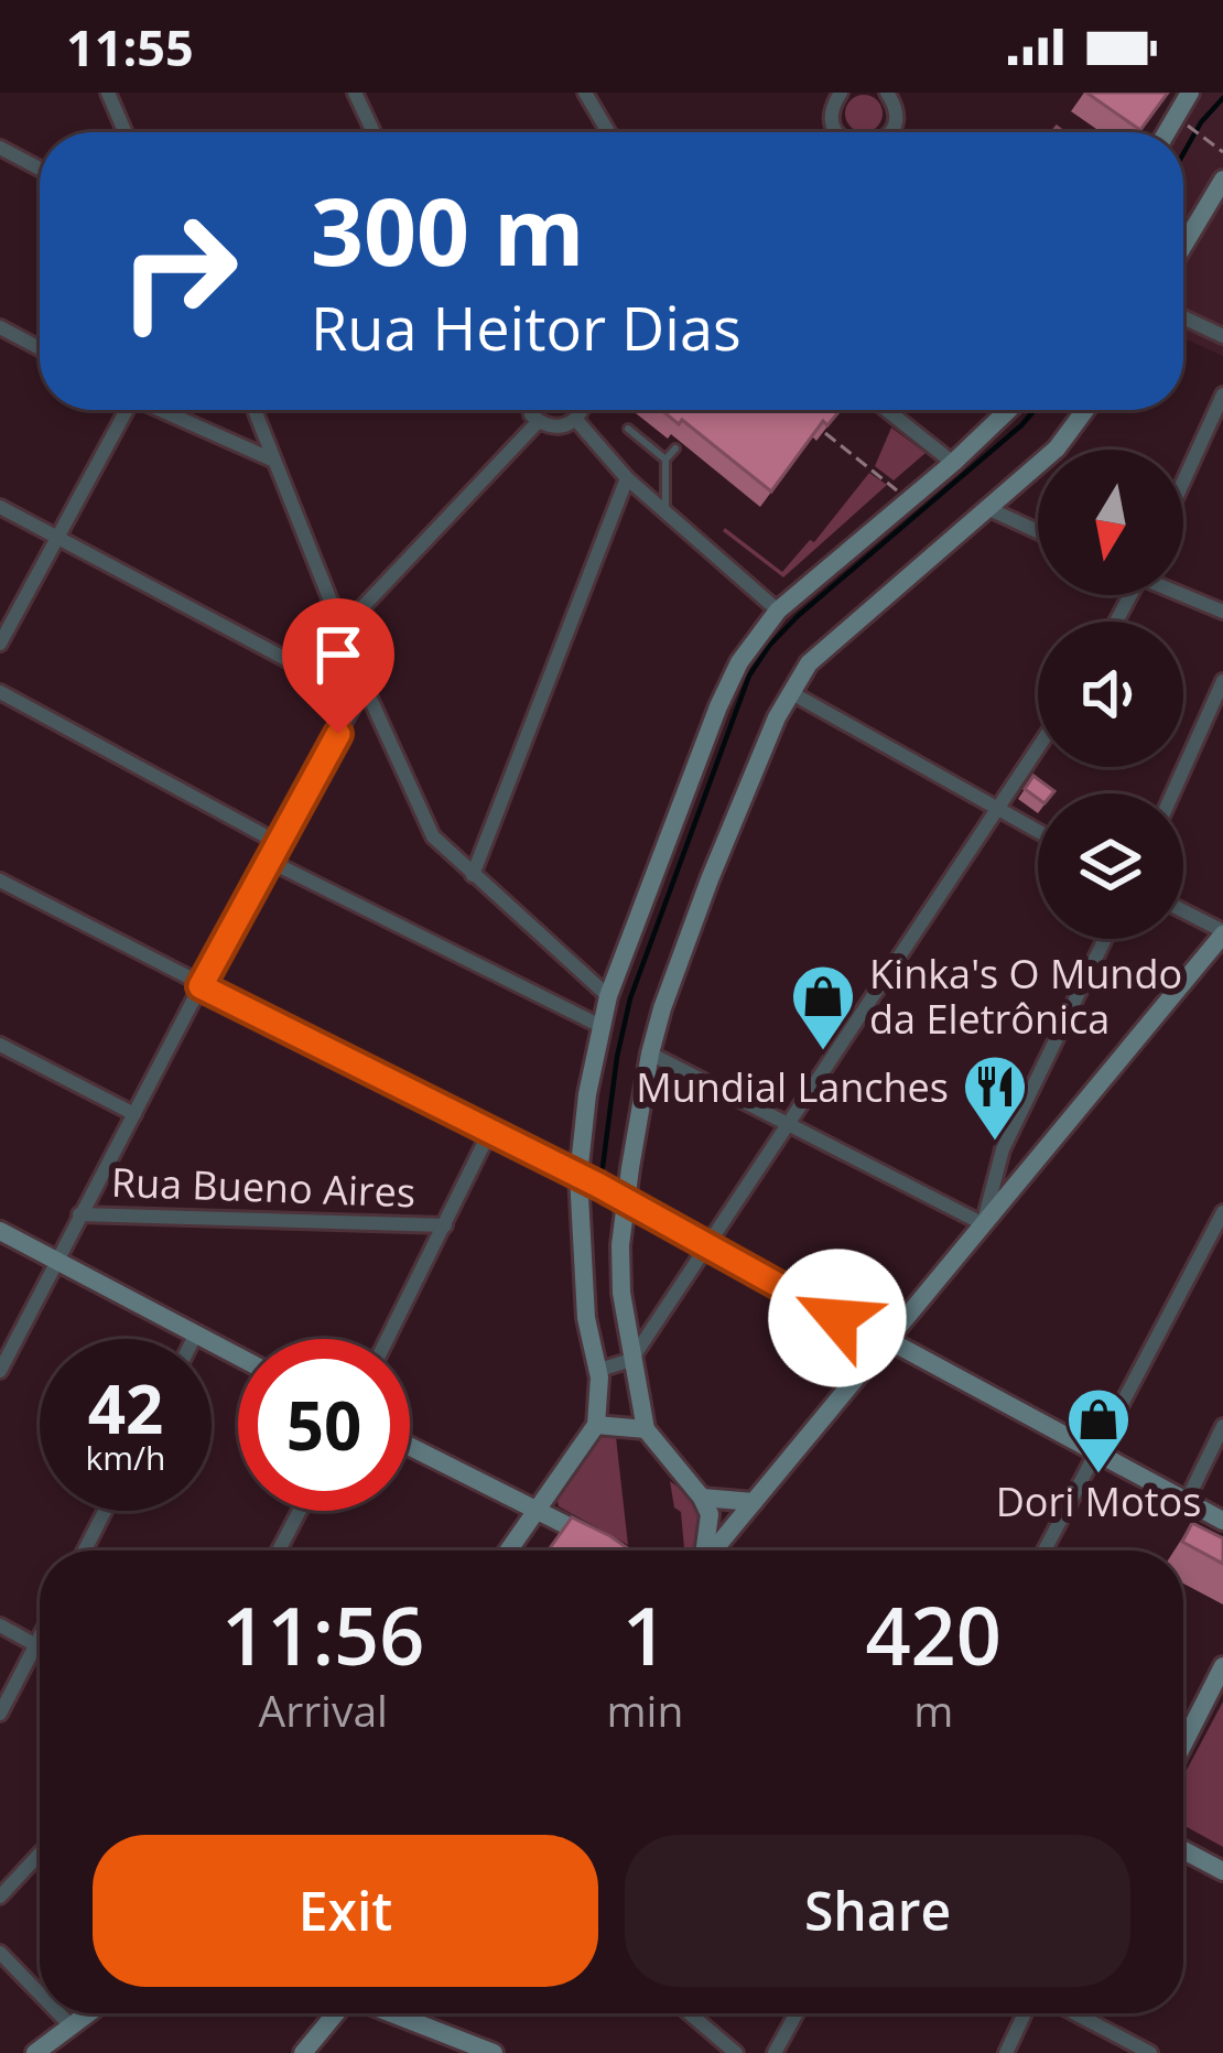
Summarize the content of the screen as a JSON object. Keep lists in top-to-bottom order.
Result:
{
  "streets": {
    "street": ["Rua Bueno Aires"]
  },
  "places": {
    "shop": ["Kinka's O Mundo da Eletrônica", "Dori Motos"],
    "restaurant": ["Mundial Lanches"]
  },
  "north": "bottom",
  "page": {
    "status": "11:55",
    "turn": ["300 m", "Rua Heitor Dias"],
    "speed": "42 km/h",
    "limit": "50",
    "eta": [
      "11:56",
      "Arrival",
      "1",
      "min",
      "420",
      "m"
    ],
    "buttons": ["Exit", "Share"]
  }
}
